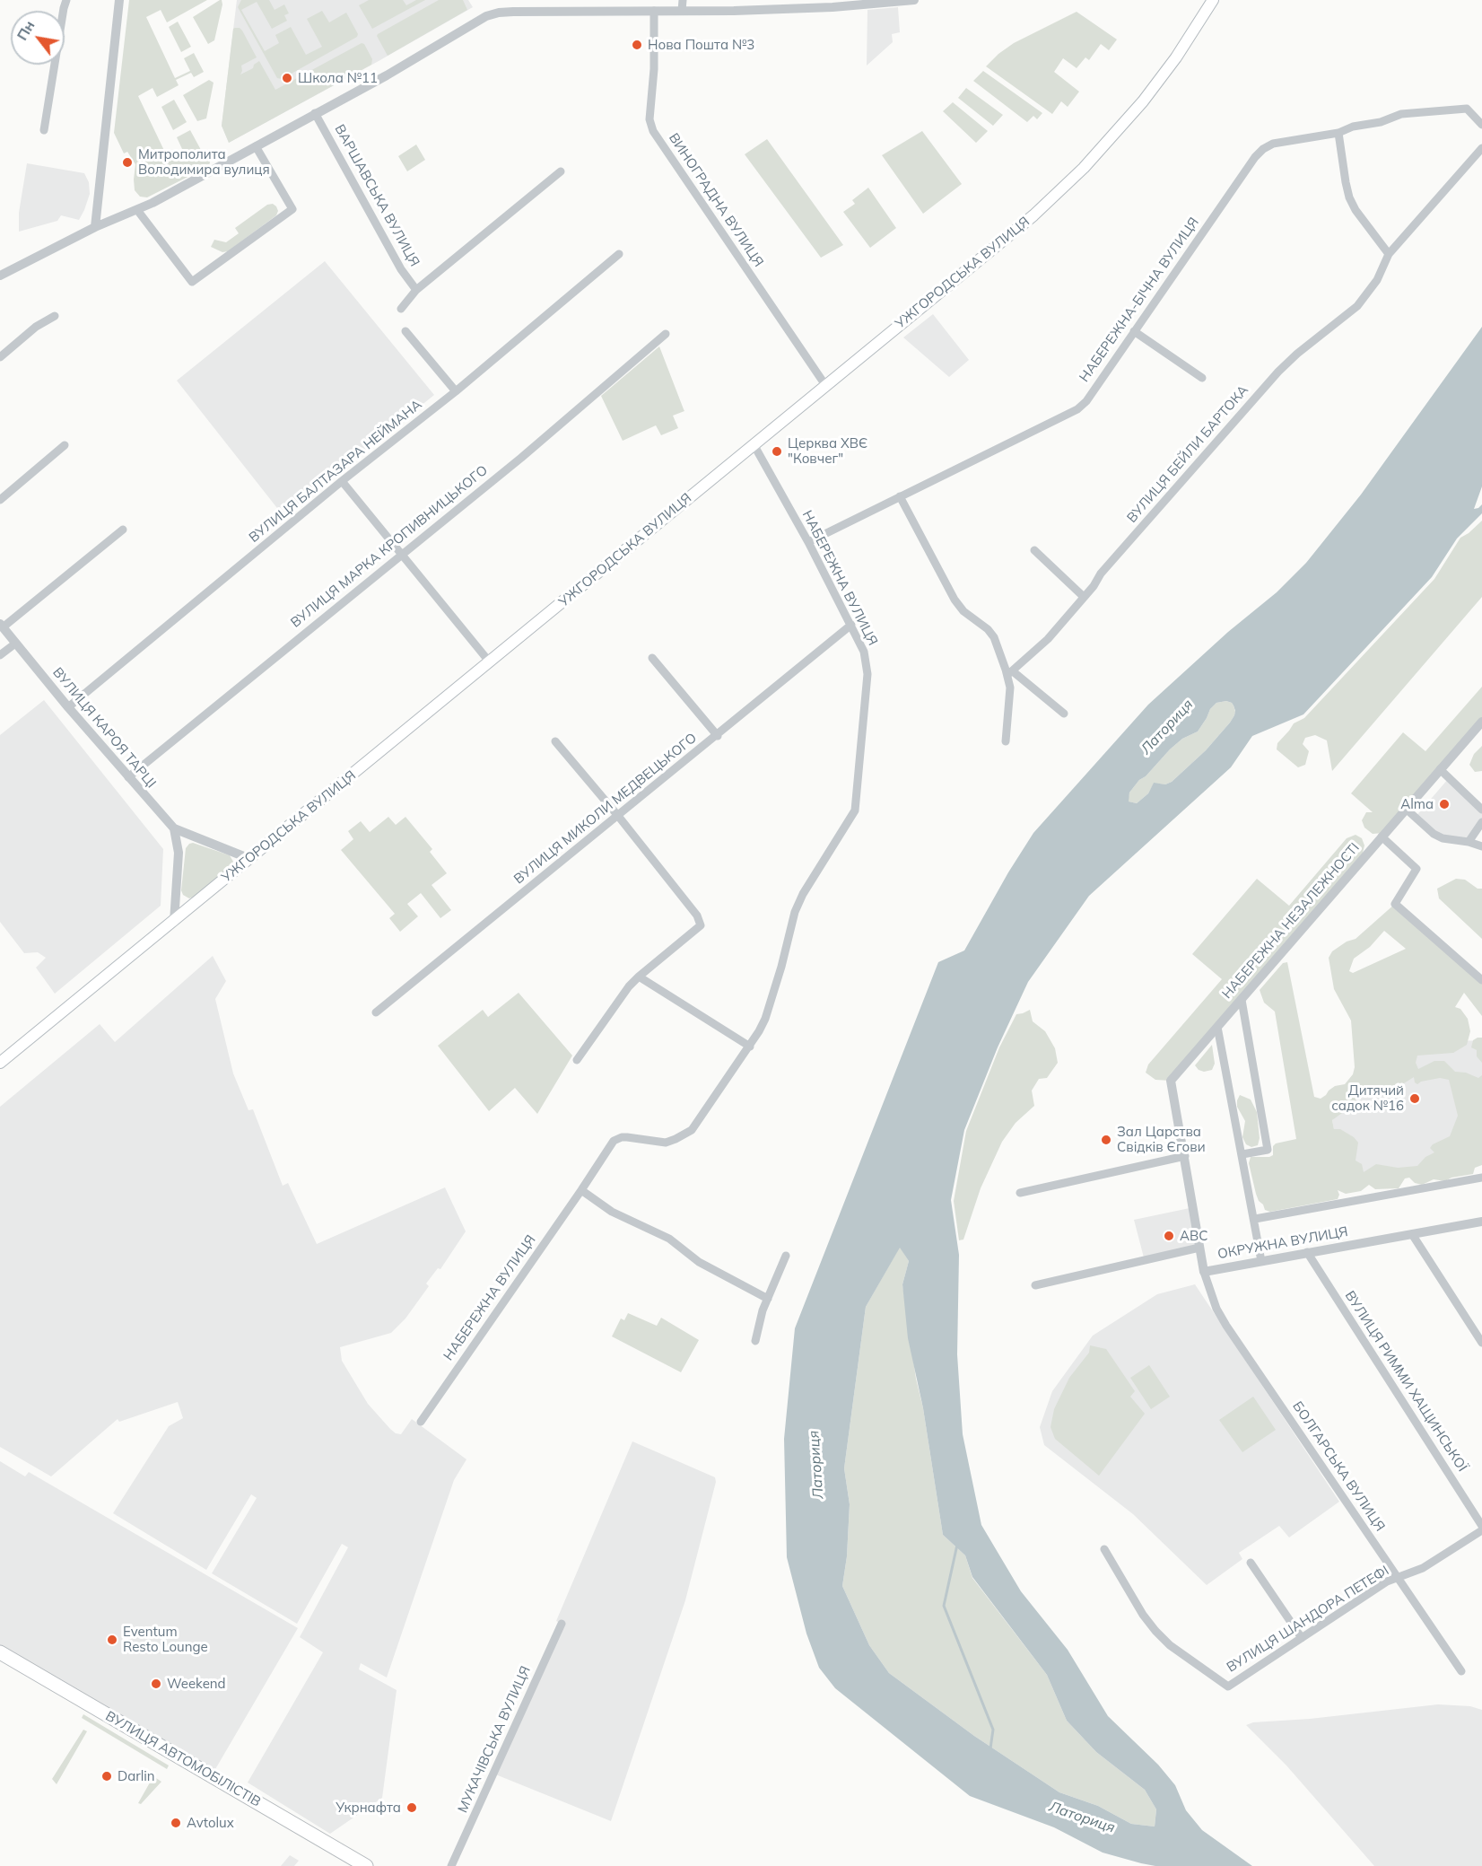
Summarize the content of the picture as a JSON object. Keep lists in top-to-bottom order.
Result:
{
  "streets": {
    "highway": ["ВУЛИЦЯ АВТОМОБІЛІСТІВ"],
    "main road": ["УЖГОРОДСЬКА ВУЛИЦЯ"],
    "street": [
      "ВАРШАВСЬКА ВУЛИЦЯ",
      "ВИНОГРАДНА ВУЛИЦЯ",
      "НАБЕРЕЖНА-БІЧНА ВУЛИЦЯ",
      "ВУЛИЦЯ БЕЙЛИ БАРТОКА",
      "ВУЛИЦЯ БАЛТАЗАРА НЕЙМАНА",
      "ВУЛИЦЯ МАРКА КРОПИВНИЦЬКОГО",
      "НАБЕРЕЖНА ВУЛИЦЯ",
      "ВУЛИЦЯ КАРОЯ ТАРЦІ",
      "ВУЛИЦЯ МИКОЛИ МЕДВЕЦЬКОГО",
      "НАБЕРЕЖНА НЕЗАЛЕЖНОСТІ",
      "ОКРУЖНА ВУЛИЦЯ",
      "ВУЛИЦЯ РИММИ ХАЩИНСЬКОЇ",
      "БОЛГАРСЬКА ВУЛИЦЯ",
      "ВУЛИЦЯ ШАНДОРА ПЕТЕФІ",
      "МУКАЧІВСЬКА ВУЛИЦЯ"
    ]
  },
  "crossings": [
    ["ВИНОГРАДНА ВУЛИЦЯ", "УЖГОРОДСЬКА ВУЛИЦЯ"],
    ["УЖГОРОДСЬКА ВУЛИЦЯ", "НАБЕРЕЖНА ВУЛИЦЯ"],
    ["УЖГОРОДСЬКА ВУЛИЦЯ", "ВУЛИЦЯ КАРОЯ ТАРЦІ"],
    ["НАБЕРЕЖНА-БІЧНА ВУЛИЦЯ", "НАБЕРЕЖНА ВУЛИЦЯ"],
    ["ВУЛИЦЯ БАЛТАЗАРА НЕЙМАНА", "ВУЛИЦЯ КАРОЯ ТАРЦІ"],
    ["ВУЛИЦЯ МАРКА КРОПИВНИЦЬКОГО", "ВУЛИЦЯ КАРОЯ ТАРЦІ"],
    ["НАБЕРЕЖНА ВУЛИЦЯ", "ВУЛИЦЯ МИКОЛИ МЕДВЕЦЬКОГО"],
    ["НАБЕРЕЖНА НЕЗАЛЕЖНОСТІ", "ОКРУЖНА ВУЛИЦЯ"],
    ["ОКРУЖНА ВУЛИЦЯ", "ВУЛИЦЯ РИММИ ХАЩИНСЬКОЇ"],
    ["ОКРУЖНА ВУЛИЦЯ", "БОЛГАРСЬКА ВУЛИЦЯ"],
    ["БОЛГАРСЬКА ВУЛИЦЯ", "ВУЛИЦЯ ШАНДОРА ПЕТЕФІ"]
  ],
  "water": ["Латориця"],
  "places": [
    "Нова Пошта №3",
    "Школа №11",
    "Митрополита Володимира вулиця",
    "Церква ХВЄ \"Ковчег\"",
    "Alma",
    "Дитячий садок №16",
    "Зал Царства Свідків Єгови",
    "ABC",
    "Eventum Resto Lounge",
    "Weekend",
    "Darlin",
    "Укрнафта",
    "Avtolux"
  ],
  "north": "top left"
}
